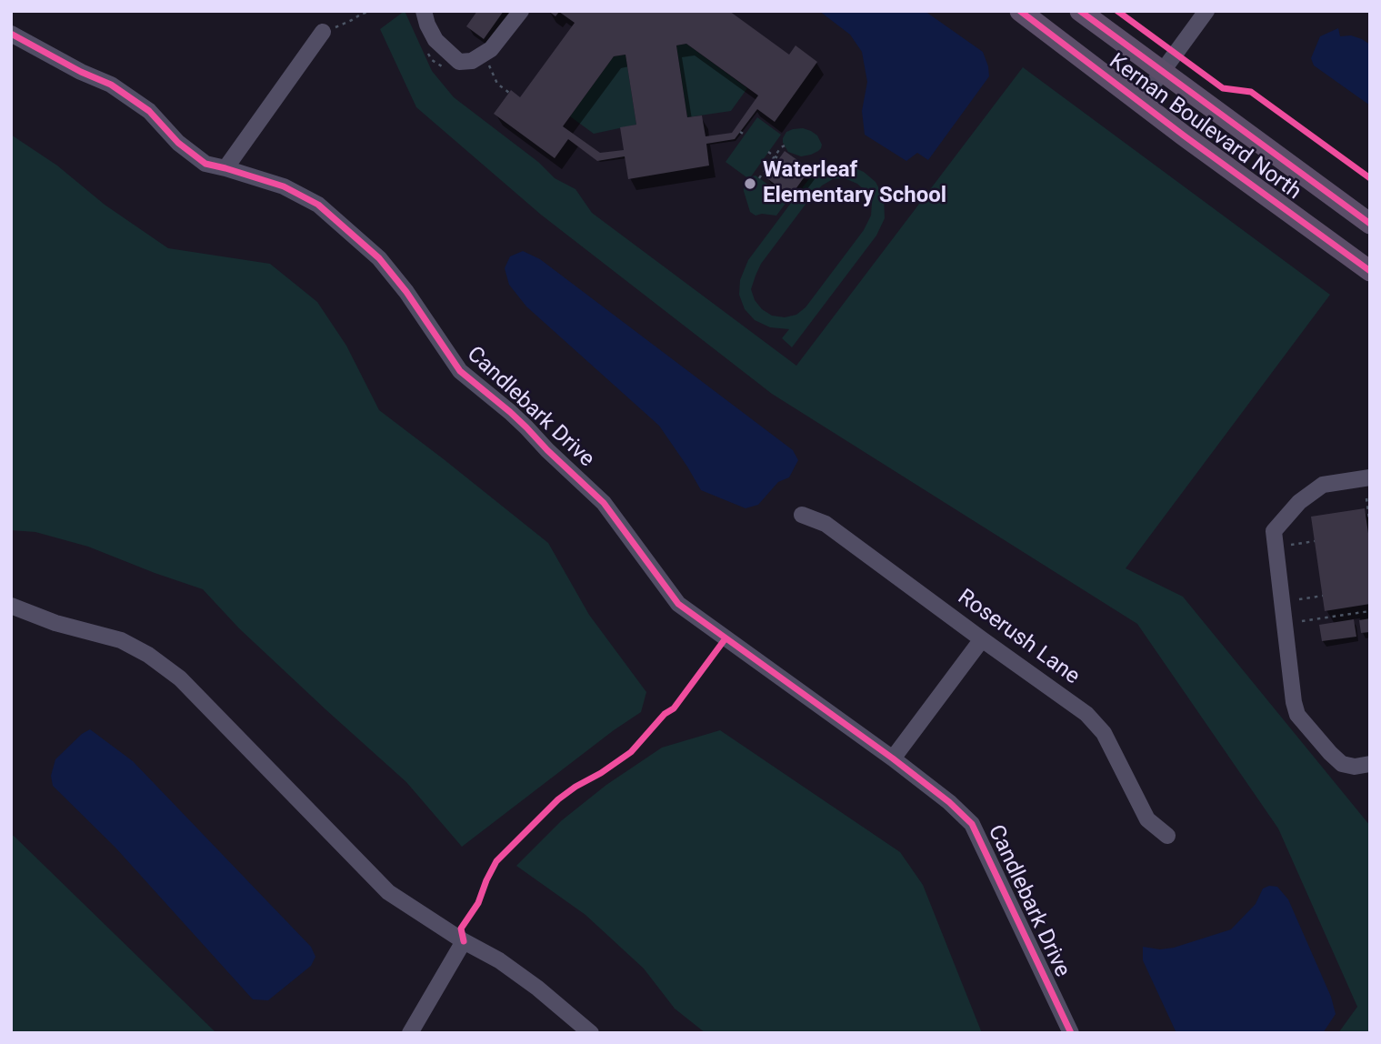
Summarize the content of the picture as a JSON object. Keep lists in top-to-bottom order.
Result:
{
  "streets": {
    "main road": ["Kernan Boulevard North"],
    "street": ["Candlebark Drive", "Roserush Lane"]
  },
  "places": ["Waterleaf Elementary School"]
}
